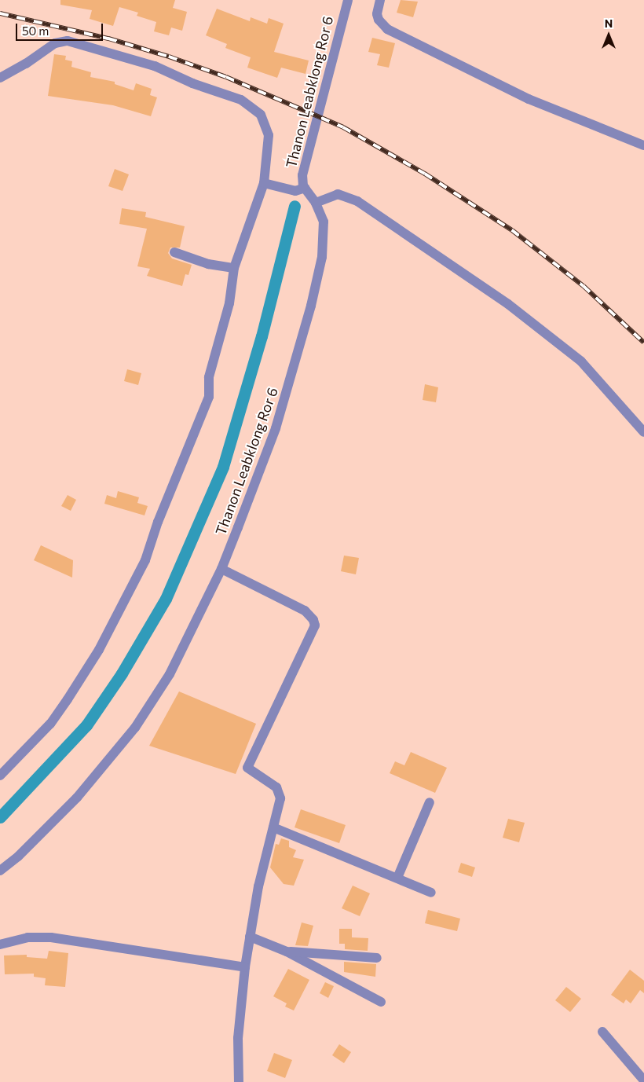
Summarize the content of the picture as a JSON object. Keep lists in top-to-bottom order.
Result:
{
  "streets": {
    "street": ["Thanon Leabklong Ror 6"]
  },
  "scale_bar": "50 m",
  "north": "top"
}
